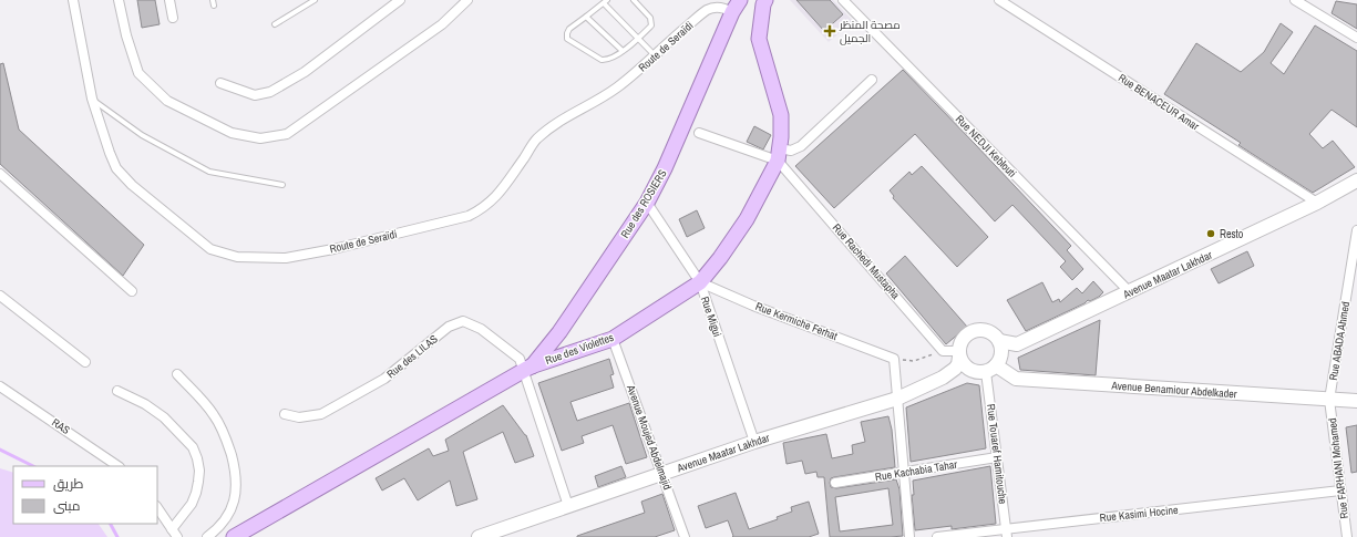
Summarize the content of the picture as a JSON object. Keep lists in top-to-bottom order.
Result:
{
  "streets": {
    "main road": [
      "Rue des ROSIERS",
      "Avenue Maatar Lakhdar",
      "Rue des Violettes",
      "Avenue Benamiour Abdelkader"
    ],
    "street": [
      "Route de Seraïdi",
      "Rue BENACEUR Amar",
      "Rue NEDJI Keblouti",
      "Rue Rachedi Mustapha",
      "Rue Migui",
      "Rue Kermiche Ferhat",
      "Rue ABADA Ahmed",
      "Rue des LILAS",
      "RAS",
      "Avenue Moujed Abdelmajid",
      "Rue Touaref Hamitouche",
      "Rue FARHANI Mohamed",
      "Rue Kachabia Tahar",
      "Rue Kasimi Hocine"
    ]
  },
  "crossings": [
    ["Route de Seraïdi", "Rue des ROSIERS"],
    ["Rue BENACEUR Amar", "Avenue Maatar Lakhdar"],
    ["Rue NEDJI Keblouti", "Avenue Maatar Lakhdar"],
    ["Rue des ROSIERS", "Rue Migui"],
    ["Rue des ROSIERS", "Rue des Violettes"],
    ["Rue des ROSIERS", "Rue des LILAS"],
    ["Rue Rachedi Mustapha", "Rue des Violettes"],
    ["Avenue Maatar Lakhdar", "Rue Migui"],
    ["Avenue Maatar Lakhdar", "Avenue Benamiour Abdelkader"],
    ["Avenue Maatar Lakhdar", "Avenue Moujed Abdelmajid"],
    ["Avenue Maatar Lakhdar", "Rue Touaref Hamitouche"],
    ["Rue Migui", "Rue Kermiche Ferhat"],
    ["Rue Migui", "Rue des Violettes"],
    ["Rue Kermiche Ferhat", "Rue des Violettes"],
    ["Rue ABADA Ahmed", "Avenue Benamiour Abdelkader"],
    ["Rue ABADA Ahmed", "Rue FARHANI Mohamed"],
    ["Rue des Violettes", "Rue des LILAS"],
    ["Rue des Violettes", "Avenue Moujed Abdelmajid"],
    ["Avenue Benamiour Abdelkader", "Rue Touaref Hamitouche"],
    ["Avenue Benamiour Abdelkader", "Rue FARHANI Mohamed"],
    ["Rue Touaref Hamitouche", "Rue Kachabia Tahar"],
    ["Rue Touaref Hamitouche", "Rue Kasimi Hocine"],
    ["Rue FARHANI Mohamed", "Rue Kasimi Hocine"]
  ],
  "places": {
    "health": ["مصحة المنظر الجميل"],
    "other": ["Resto"]
  },
  "legend": ["طريق", "مبنى"]
}
